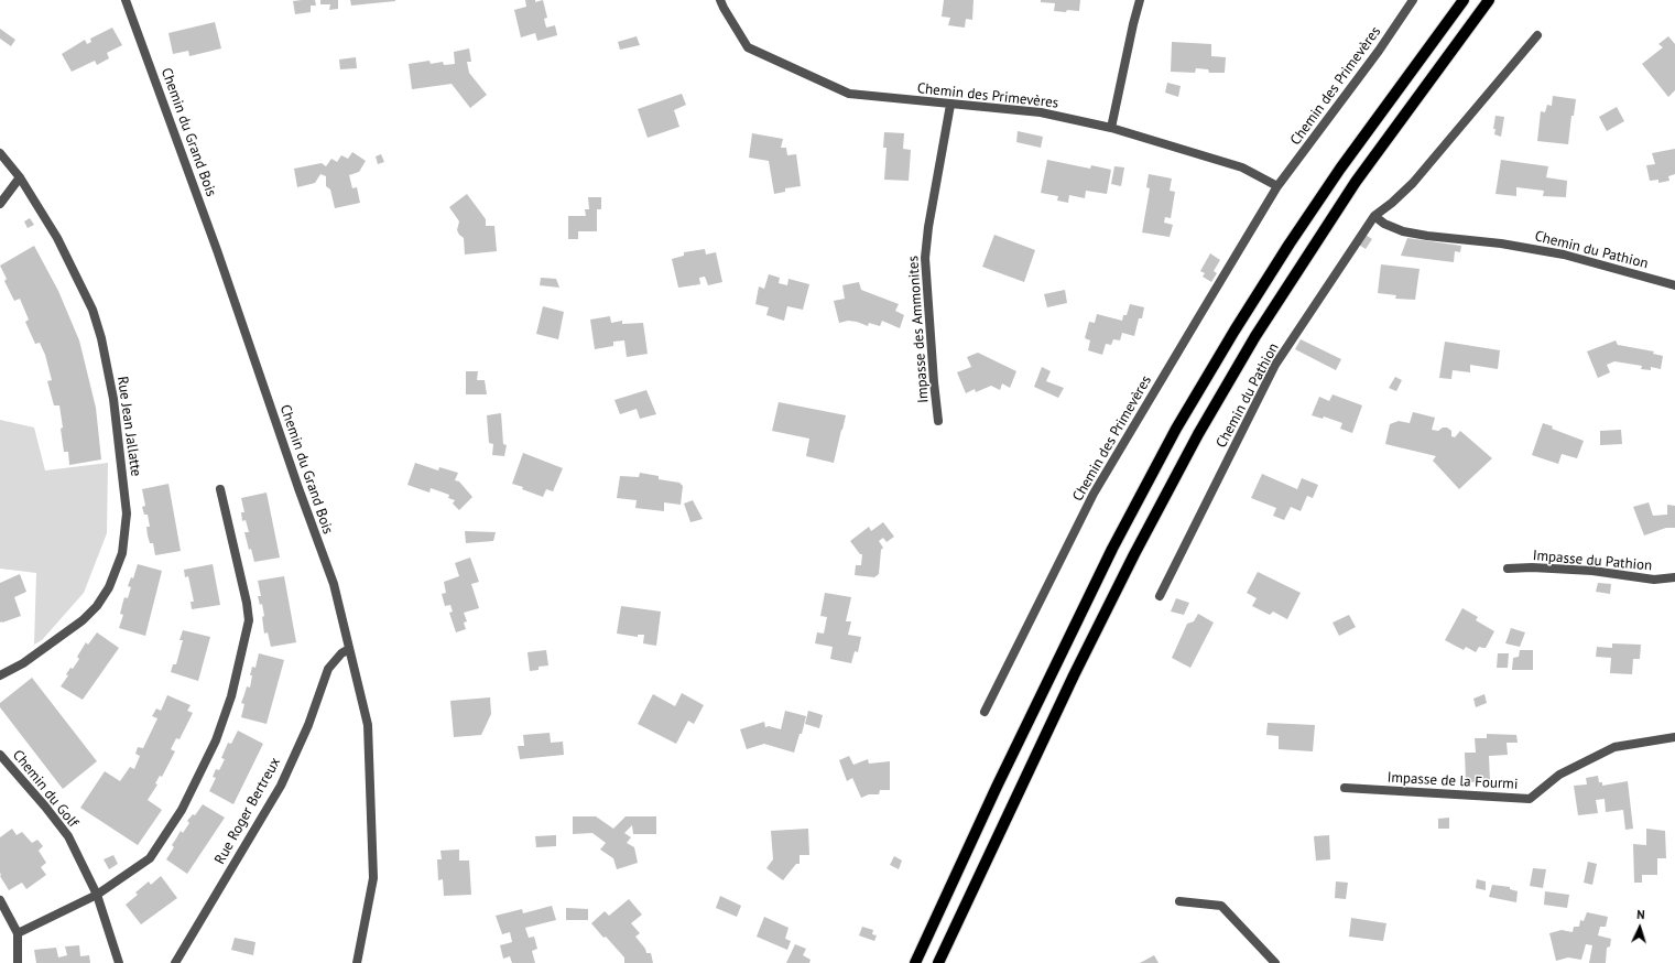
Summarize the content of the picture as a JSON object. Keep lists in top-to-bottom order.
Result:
{
  "streets": {
    "street": [
      "Chemin des Primevères",
      "Chemin du Grand Bois",
      "Chemin du Pathion",
      "Impasse des Ammonites",
      "Rue Jean Jallatte",
      "Impasse du Pathion",
      "Impasse de la Fourmi",
      "Chemin du Golf",
      "Rue Roger Bertreux"
    ]
  },
  "crossings": [
    ["Chemin des Primevères", "Impasse des Ammonites"],
    ["Chemin du Grand Bois", "Rue Roger Bertreux"]
  ],
  "north": "top"
}
